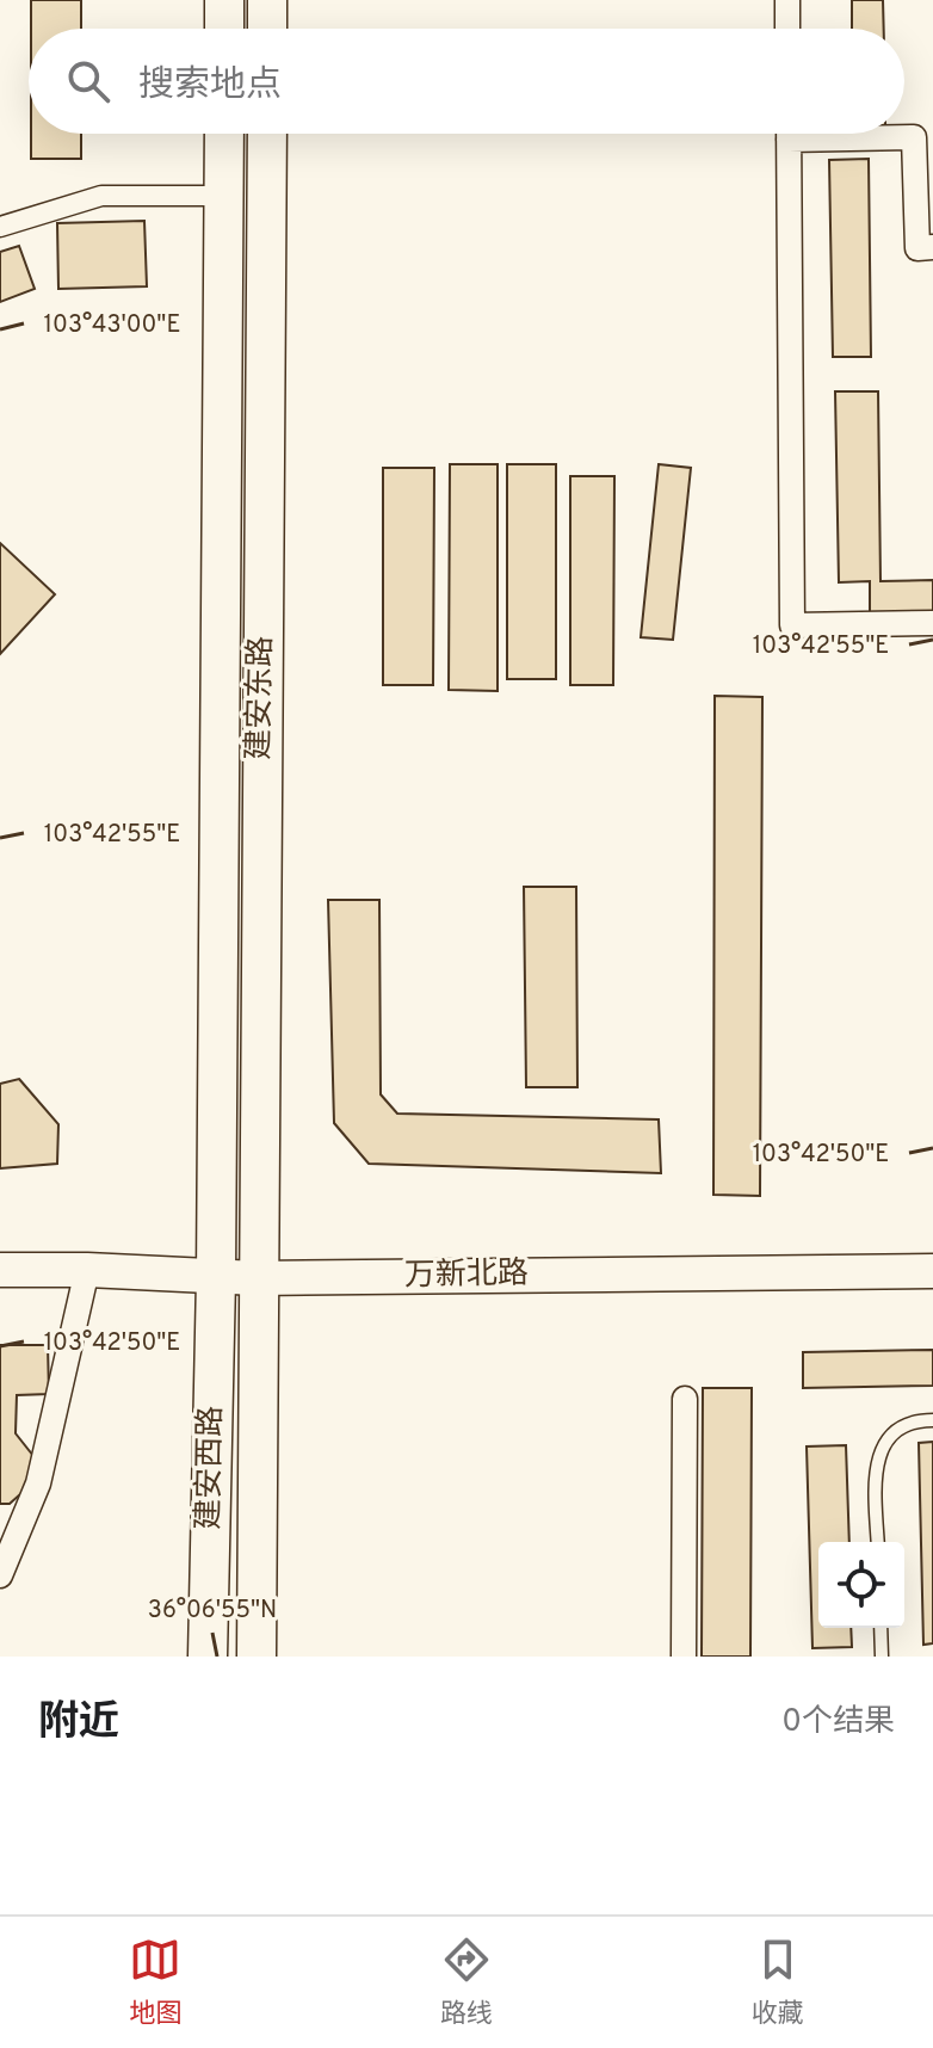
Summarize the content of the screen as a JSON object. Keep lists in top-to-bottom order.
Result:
{
  "streets": {
    "main road": ["建安东路", "万新北路", "建安西路"]
  },
  "crossings": [
    ["建安东路", "万新北路"],
    ["建安东路", "建安西路"],
    ["万新北路", "建安西路"]
  ],
  "page": {
    "search": "搜索地点",
    "heading": ["附近", "0个结果"],
    "nav": ["地图", "路线", "收藏"]
  },
  "coordinates": [
    "103°43'00\"E",
    "103°42'55\"E",
    "103°42'50\"E",
    "36°06'55\"N"
  ]
}
